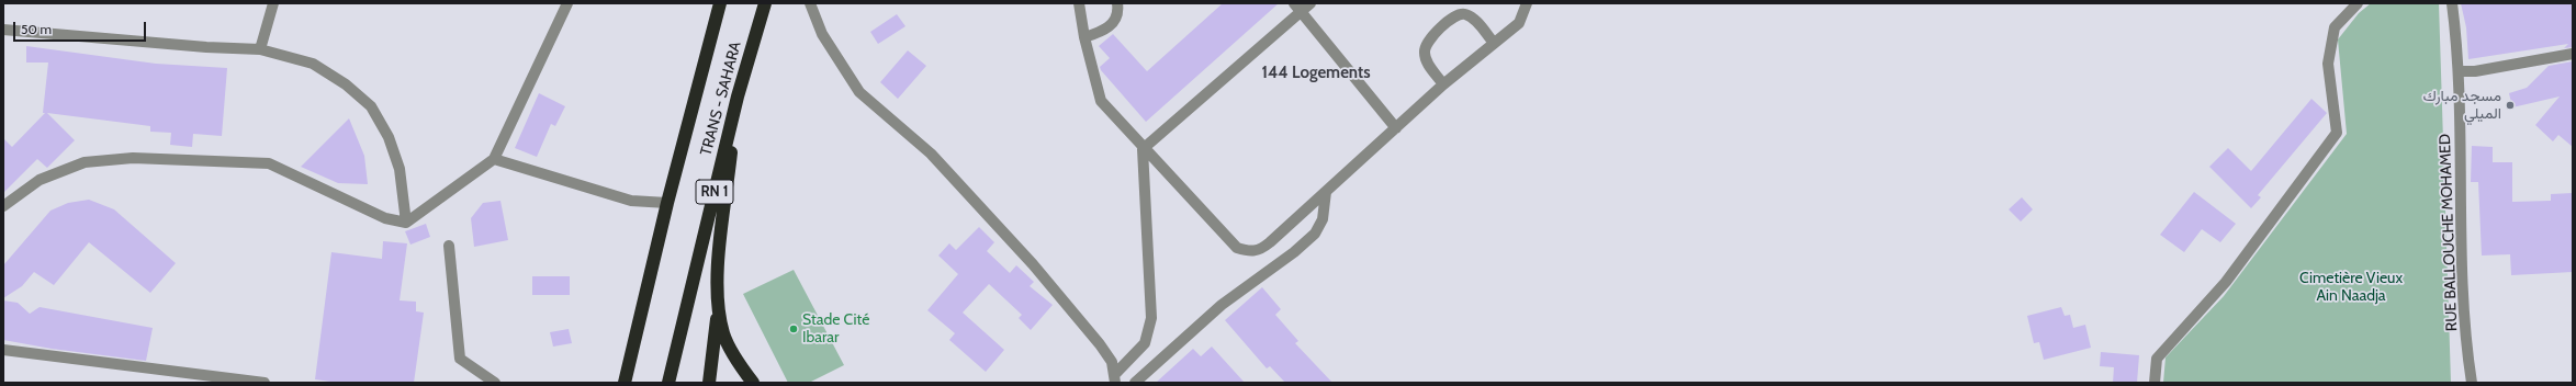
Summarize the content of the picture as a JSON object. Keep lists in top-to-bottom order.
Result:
{
  "streets": {
    "highway": ["TRANS - SAHARA", "RN 1"],
    "street": ["RUE BALLOUCHE MOHAMED"]
  },
  "districts": ["144 Logements"],
  "parks": ["Cimetière Vieux Ain Naadja"],
  "places": ["مسجد مبارك الميلي", "Stade Cité Ibarar"],
  "scale_bar": "50 m"
}
